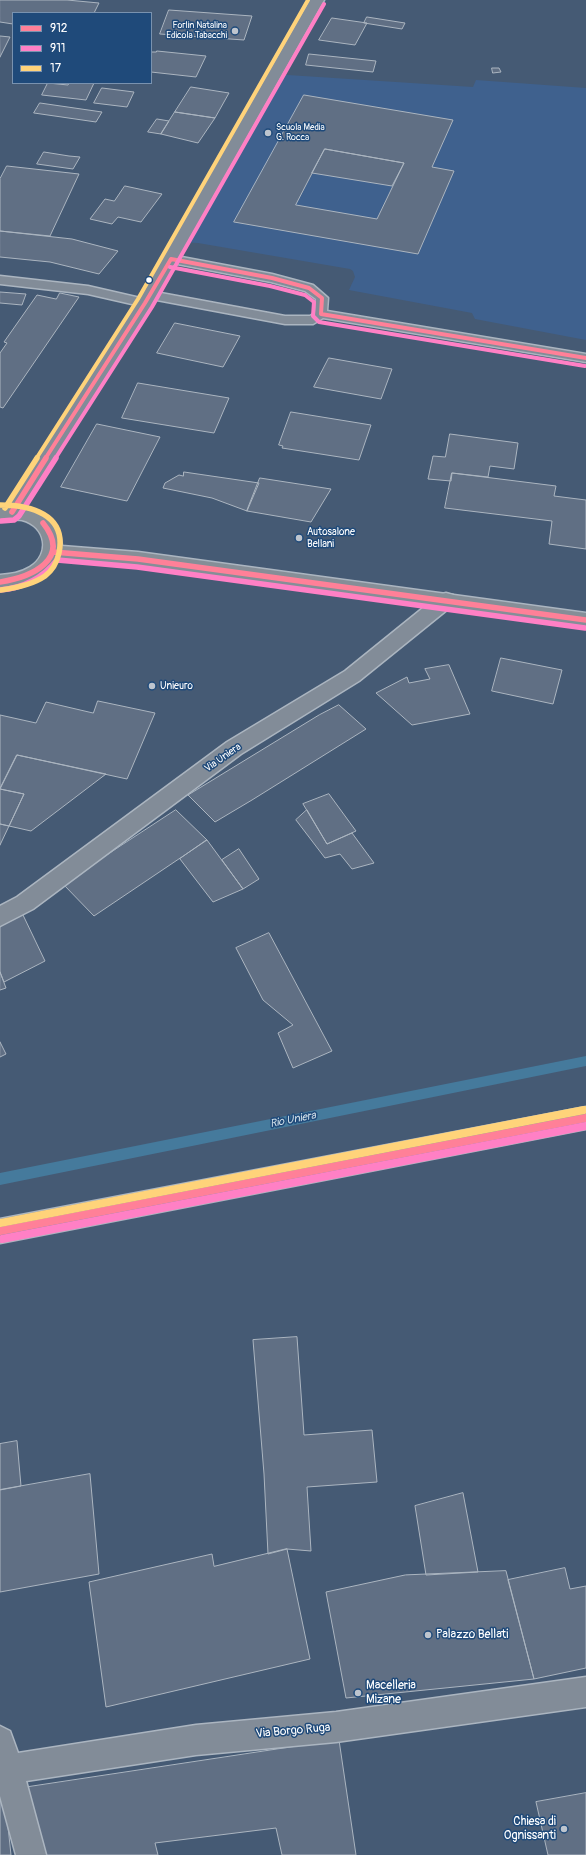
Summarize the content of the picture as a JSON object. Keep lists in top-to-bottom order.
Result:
{
  "streets": {
    "street": ["Via Uniera", "Via Borgo Ruga"]
  },
  "water": ["Rio Uniera"],
  "places": [
    "Forlin Natalina Edicola Tabacchi",
    "Scuola Media G. Rocca",
    "Autosalone Bellani",
    "Unieuro",
    "Palazzo Bellati",
    "Macelleria Mizane",
    "Chiesa di Ognissanti"
  ],
  "lines": ["transit line 17", "transit line 911", "transit line 912"],
  "legend": ["912", "911", "17"]
}
